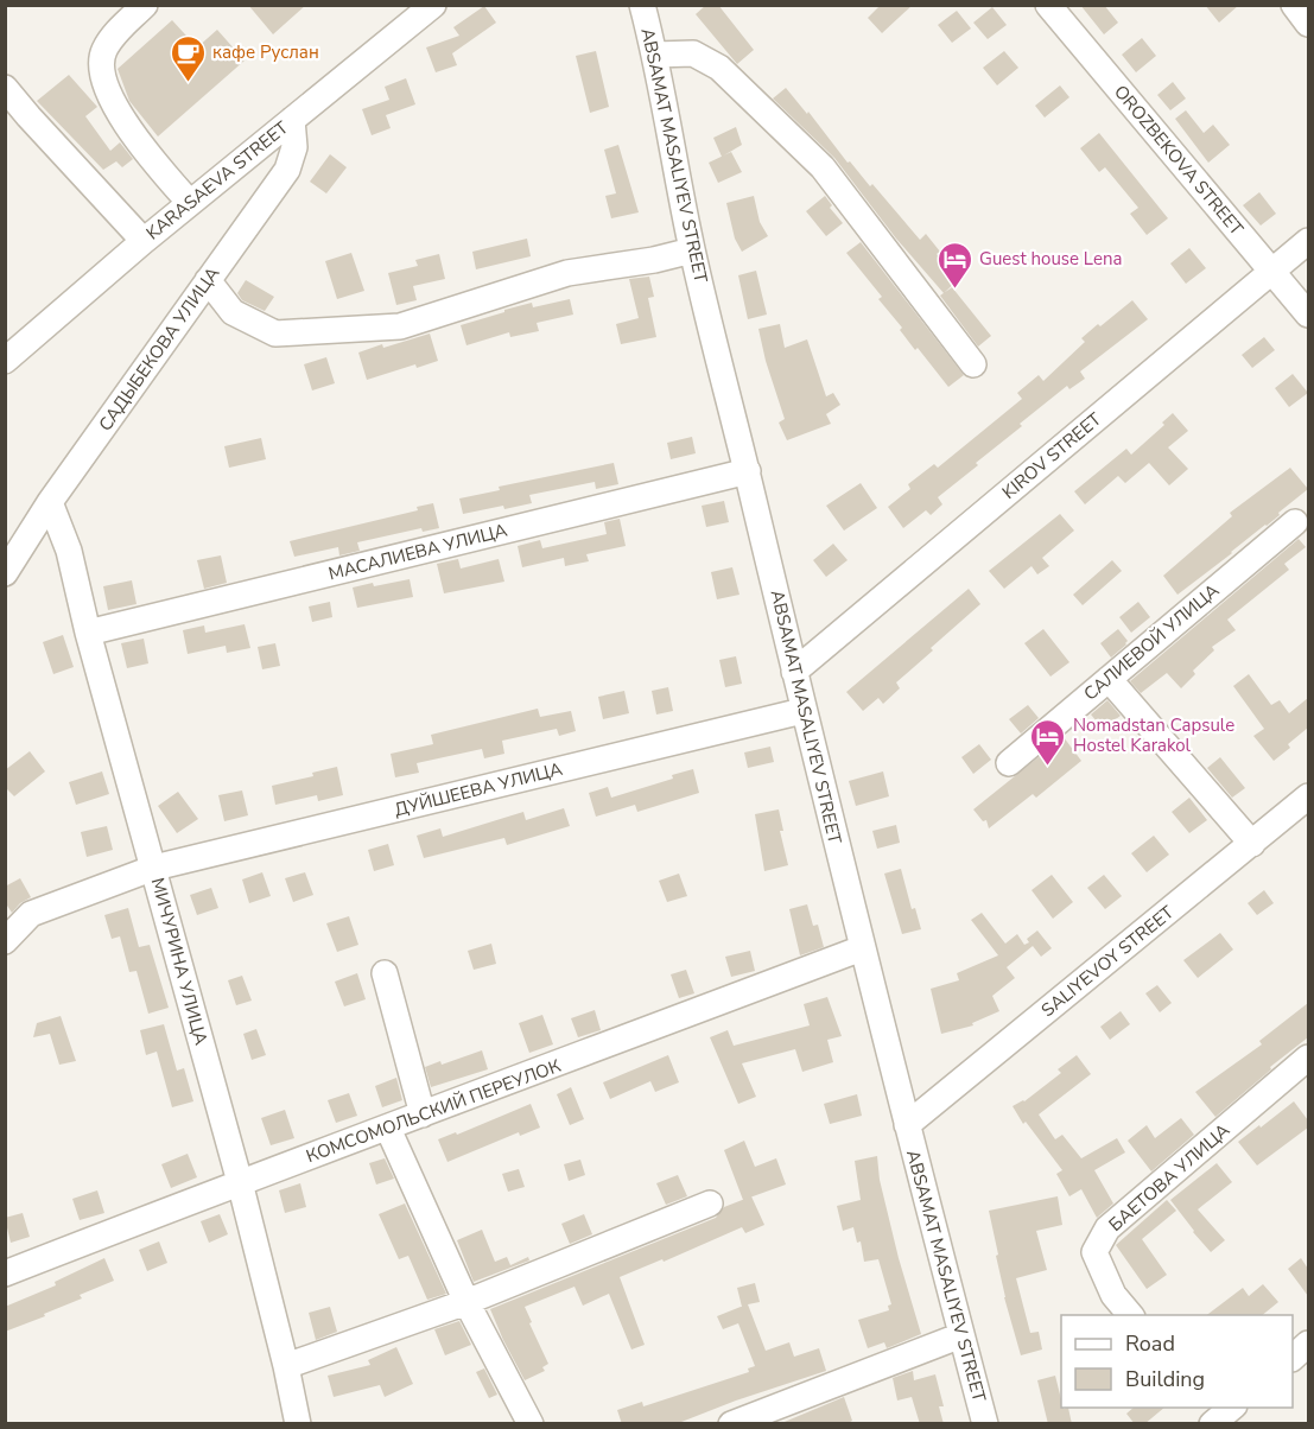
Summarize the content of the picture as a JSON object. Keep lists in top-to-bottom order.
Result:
{
  "streets": {
    "street": [
      "ABSAMAT MASALIYEV STREET",
      "OROZBEKOVA STREET",
      "KARASAEVA STREET",
      "САДЫБЕКОВА УЛИЦА",
      "KIROV STREET",
      "МАСАЛИЕВА УЛИЦА",
      "САЛИЕВОЙ УЛИЦА",
      "ДУЙШЕЕВА УЛИЦА",
      "МИЧУРИНА УЛИЦА",
      "SALIYEVOY STREET",
      "КОМСОМОЛЬСКИЙ ПЕРЕУЛОК",
      "БАЕТОВА УЛИЦА"
    ]
  },
  "crossings": [
    ["ABSAMAT MASALIYEV STREET", "KIROV STREET"],
    ["ABSAMAT MASALIYEV STREET", "МАСАЛИЕВА УЛИЦА"],
    ["ABSAMAT MASALIYEV STREET", "ДУЙШЕЕВА УЛИЦА"],
    ["ABSAMAT MASALIYEV STREET", "SALIYEVOY STREET"],
    ["ABSAMAT MASALIYEV STREET", "КОМСОМОЛЬСКИЙ ПЕРЕУЛОК"],
    ["OROZBEKOVA STREET", "KIROV STREET"],
    ["KARASAEVA STREET", "САДЫБЕКОВА УЛИЦА"],
    ["САДЫБЕКОВА УЛИЦА", "МИЧУРИНА УЛИЦА"],
    ["МАСАЛИЕВА УЛИЦА", "МИЧУРИНА УЛИЦА"],
    ["ДУЙШЕЕВА УЛИЦА", "МИЧУРИНА УЛИЦА"],
    ["МИЧУРИНА УЛИЦА", "КОМСОМОЛЬСКИЙ ПЕРЕУЛОК"]
  ],
  "places": {
    "cafe": ["кафе Руслан"],
    "hotel": ["Guest house Lena", "Nomadstan Capsule Hostel Karakol"]
  },
  "legend": ["Road", "Building"]
}
